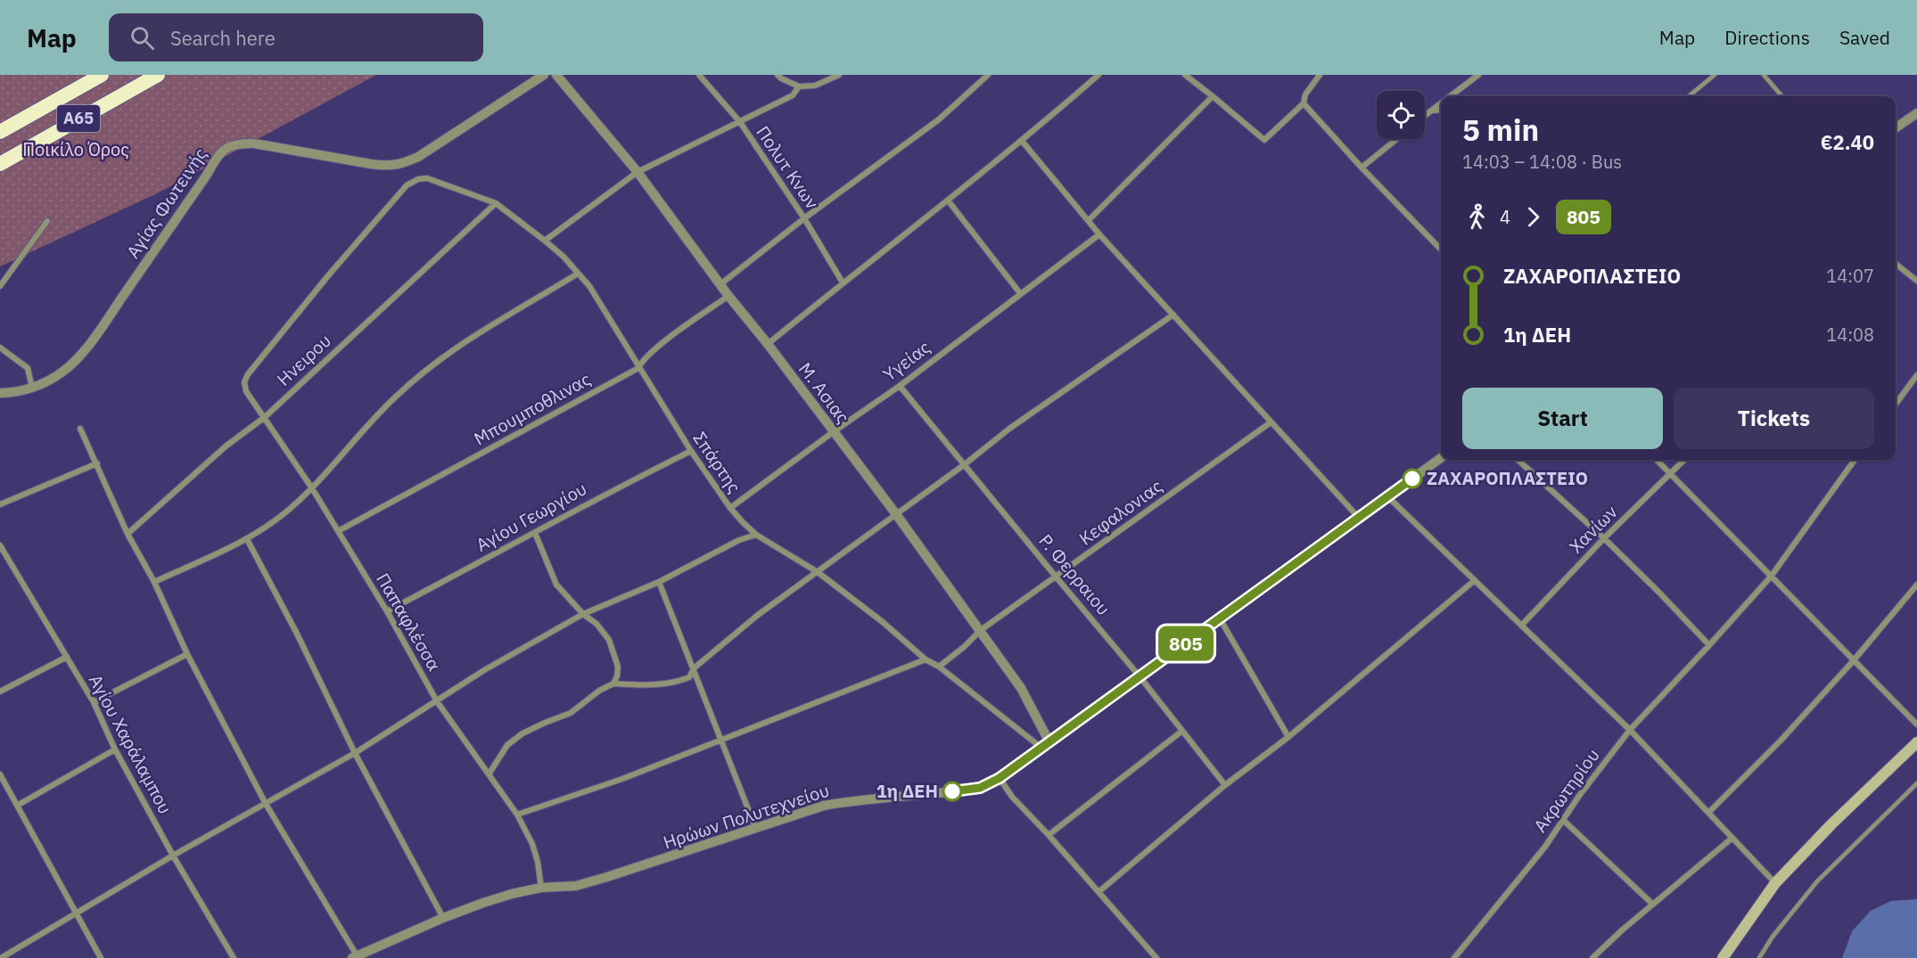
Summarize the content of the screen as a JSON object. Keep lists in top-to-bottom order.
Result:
{
  "streets": {
    "highway": ["Α65"],
    "street": [
      "Πολυτ Κνων",
      "Αγίας Φωτεινής",
      "Ηνειρου",
      "Υγείας",
      "Μ. Ασιας",
      "Μπουμποθλινας",
      "Σπάρτης",
      "Κεφαλονιας",
      "Αγίου Γεωργίου",
      "Χανίων",
      "Ρ. Φερραιου",
      "Παπαφλέσσα",
      "Αγίου Χαράλαμπου",
      "Ακρωτηρίου",
      "Ηρώων Πολυτεχνείου"
    ]
  },
  "crossings": [
    ["Ηνειρου", "Σπάρτης"],
    ["Ηνειρου", "Παπαφλέσσα"],
    ["Υγείας", "Μ. Ασιας"],
    ["Υγείας", "Σπάρτης"],
    ["Υγείας", "Ρ. Φερραιου"],
    ["Μ. Ασιας", "Μπουμποθλινας"],
    ["Μ. Ασιας", "Σπάρτης"],
    ["Μ. Ασιας", "Κεφαλονιας"],
    ["Μ. Ασιας", "Ηρώων Πολυτεχνείου"],
    ["Μπουμποθλινας", "Σπάρτης"],
    ["Μπουμποθλινας", "Παπαφλέσσα"],
    ["Σπάρτης", "Κεφαλονιας"],
    ["Σπάρτης", "Αγίου Γεωργίου"],
    ["Σπάρτης", "Παπαφλέσσα"],
    ["Σπάρτης", "Ηρώων Πολυτεχνείου"],
    ["Κεφαλονιας", "Ρ. Φερραιου"],
    ["Αγίου Γεωργίου", "Παπαφλέσσα"],
    ["Ρ. Φερραιου", "Ηρώων Πολυτεχνείου"],
    ["Παπαφλέσσα", "Ηρώων Πολυτεχνείου"]
  ],
  "parks": ["Ποικίλο Όρος"],
  "places": ["ΖΑΧΑΡΟΠΛΑΣΤΕΙΟ", "1η ΔΕΗ"],
  "lines": ["bus line 805"],
  "page": {
    "header": "Map",
    "search": "Search here",
    "nav": ["Map", "Directions", "Saved"],
    "on_map": "805",
    "heading": ["5 min", "14:03 – 14:08 · Bus", "€2.40"],
    "legs": ["4", "805"],
    "list": [
      {
        "name": "ΖΑΧΑΡΟΠΛΑΣΤΕΙΟ",
        "value": "14:07"
      },
      {
        "name": "1η ΔΕΗ",
        "value": "14:08"
      }
    ],
    "buttons": ["Start", "Tickets"]
  }
}
